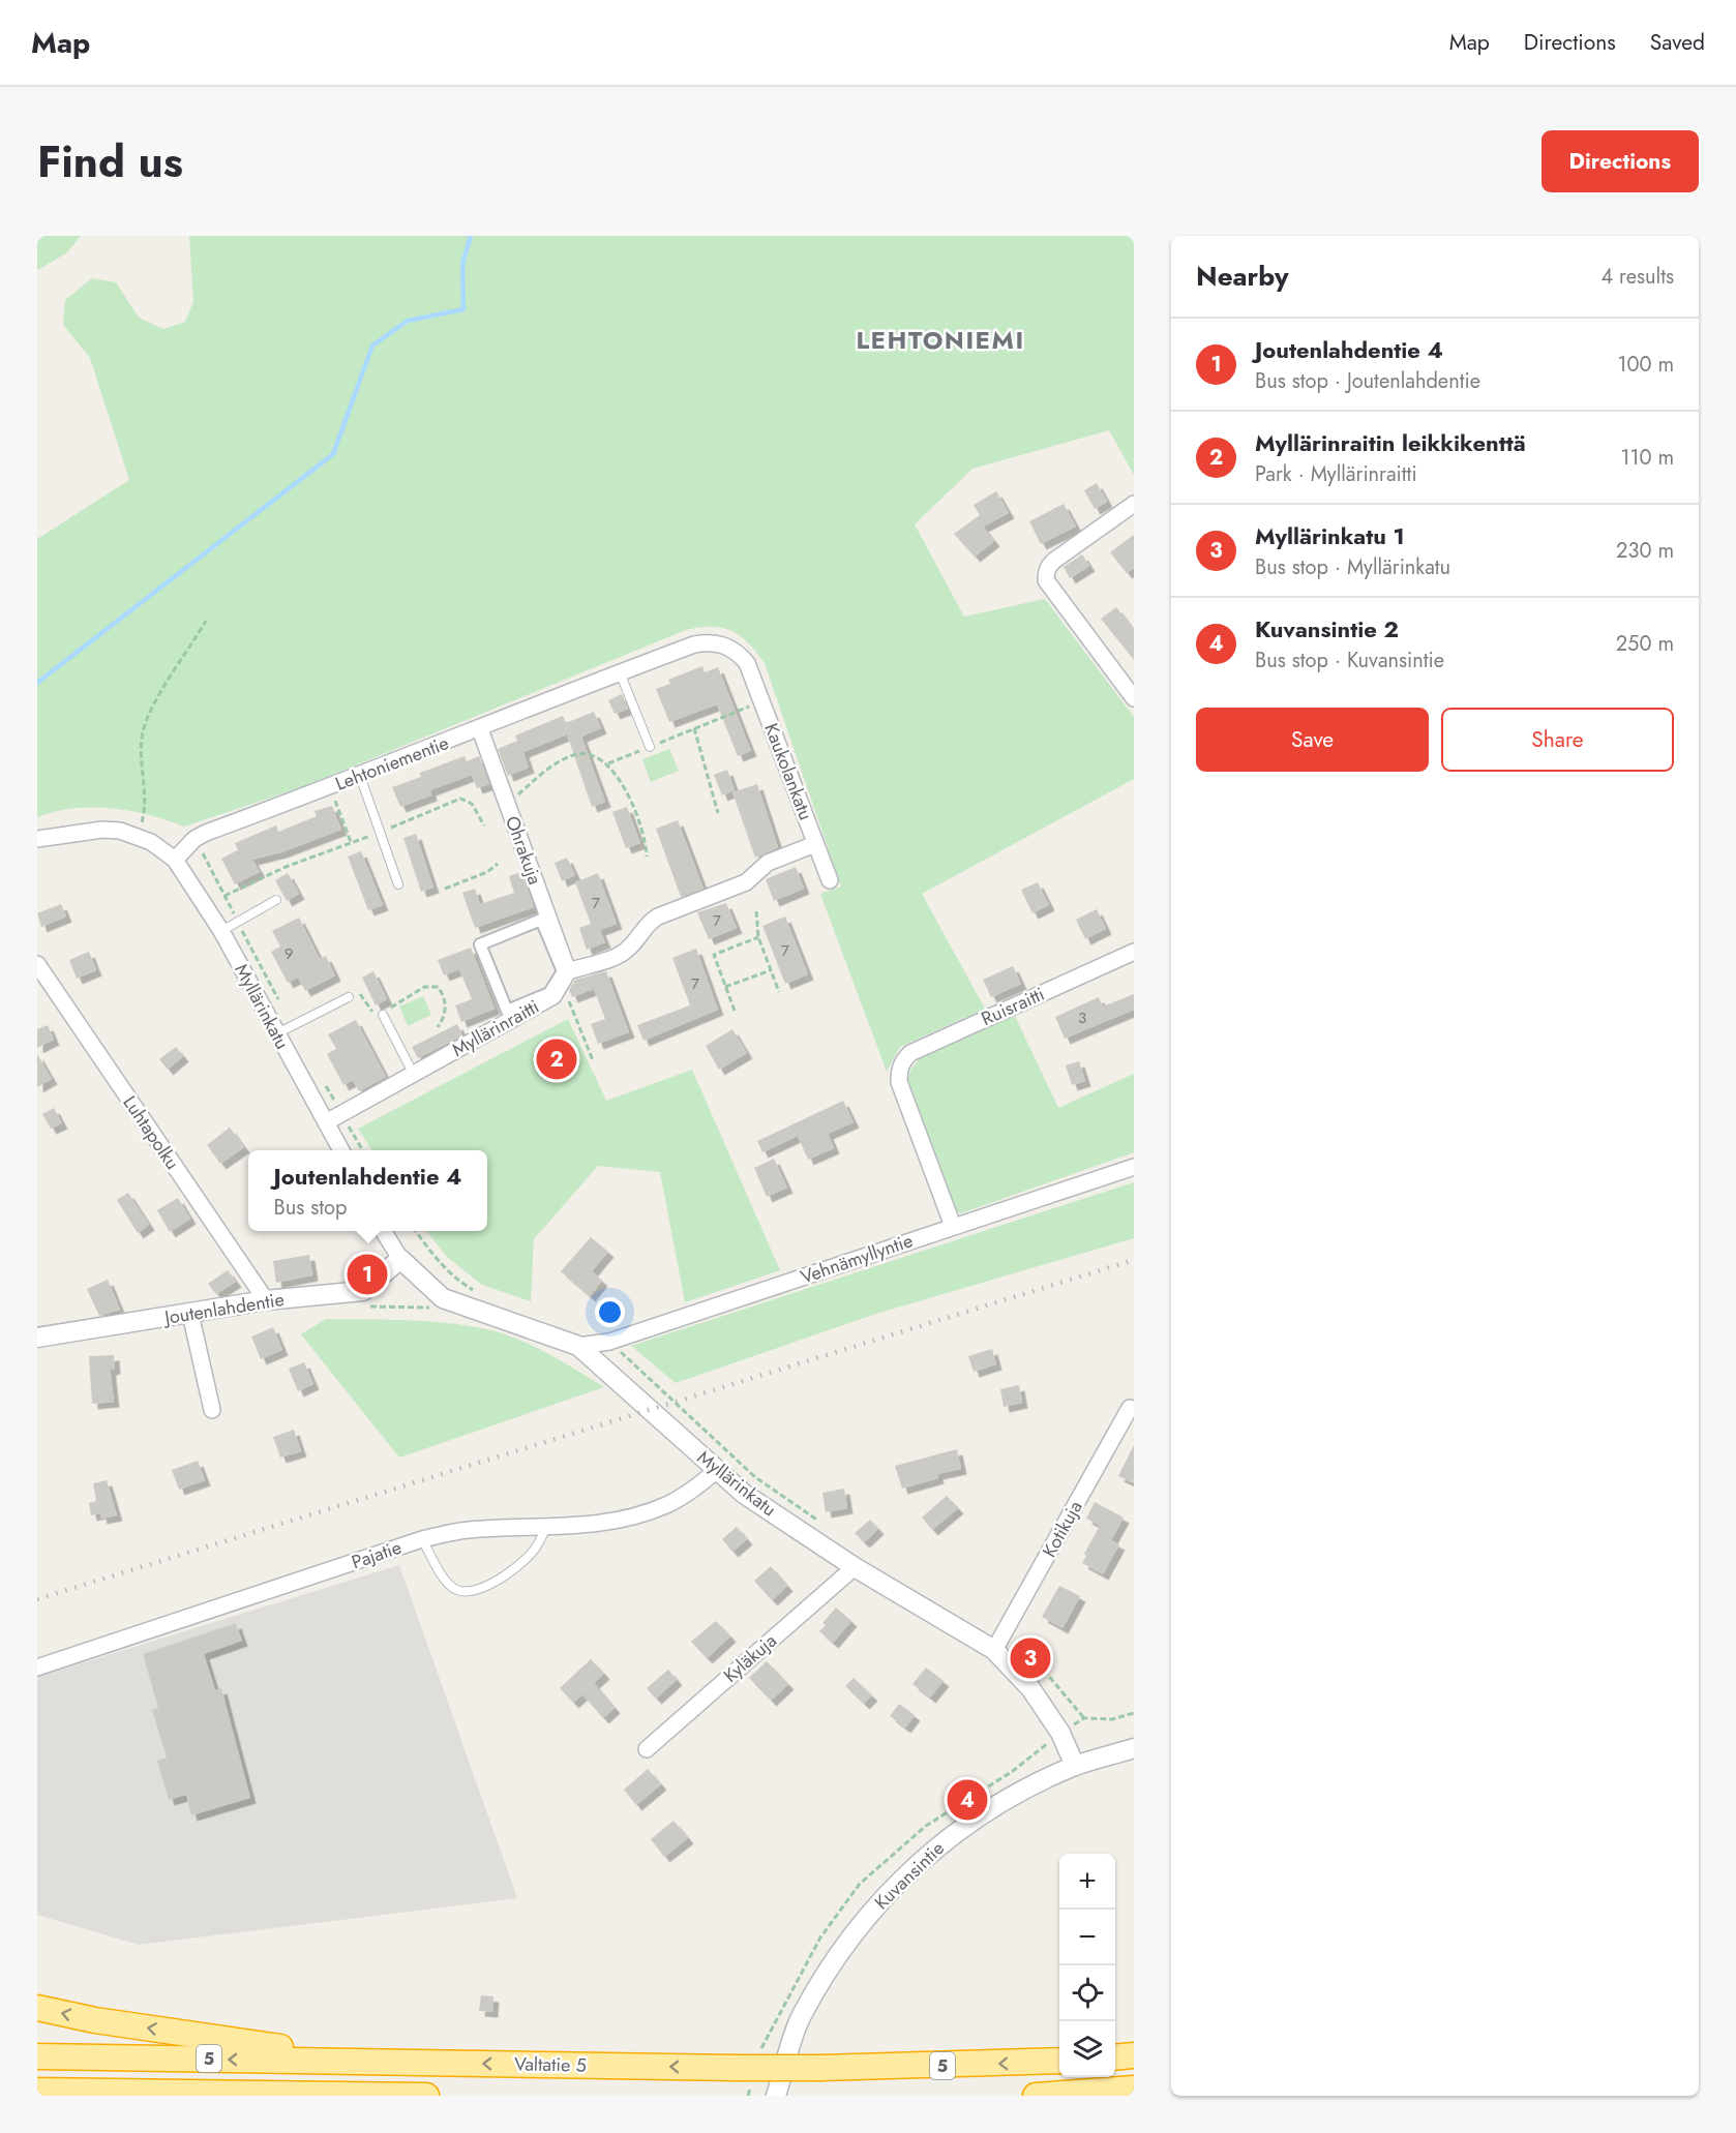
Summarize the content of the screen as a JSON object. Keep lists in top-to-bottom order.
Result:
{
  "streets": {
    "highway": ["5", "Valtatie 5"],
    "street": [
      "Lehtoniementie",
      "Kaukolankatu",
      "Ohrakuja",
      "Myllärinkatu",
      "Ruisraitti",
      "Myllärinraitti",
      "Luhtapolku",
      "Vehnämyllyntie",
      "Joutenlahdentie",
      "Kotikuja",
      "Pajatie",
      "Kyläkuja",
      "Kuvansintie"
    ]
  },
  "crossings": [
    ["Lehtoniementie", "Kaukolankatu"],
    ["Lehtoniementie", "Ohrakuja"],
    ["Lehtoniementie", "Myllärinkatu"],
    ["Kaukolankatu", "Myllärinraitti"],
    ["Ohrakuja", "Myllärinraitti"],
    ["Myllärinkatu", "Myllärinraitti"],
    ["Myllärinkatu", "Vehnämyllyntie"],
    ["Myllärinkatu", "Joutenlahdentie"],
    ["Myllärinkatu", "Kotikuja"],
    ["Myllärinkatu", "Pajatie"],
    ["Myllärinkatu", "Kyläkuja"],
    ["Myllärinkatu", "Kuvansintie"],
    ["Ruisraitti", "Vehnämyllyntie"],
    ["Luhtapolku", "Joutenlahdentie"]
  ],
  "districts": ["LEHTONIEMI"],
  "house_numbers": [
    "7",
    "7",
    "7",
    "9",
    "7",
    "3"
  ],
  "page": {
    "header": "Map",
    "nav": ["Map", "Directions", "Saved"],
    "title": "Find us",
    "buttons": [
      "Directions",
      ["Save", "Share"]
    ],
    "heading": ["Nearby", "4 results"],
    "list": [
      {
        "mark": "1",
        "name": "Joutenlahdentie 4",
        "note": "Bus stop · Joutenlahdentie",
        "value": "100 m"
      },
      {
        "mark": "2",
        "name": "Myllärinraitin leikkikenttä",
        "note": "Park · Myllärinraitti",
        "value": "110 m"
      },
      {
        "mark": "3",
        "name": "Myllärinkatu 1",
        "note": "Bus stop · Myllärinkatu",
        "value": "230 m"
      },
      {
        "mark": "4",
        "name": "Kuvansintie 2",
        "note": "Bus stop · Kuvansintie",
        "value": "250 m"
      }
    ],
    "pins": [
      "2",
      "1",
      "3",
      "4"
    ],
    "popup": ["Joutenlahdentie 4", "Bus stop"],
    "map_buttons": ["+", "−"]
  }
}
